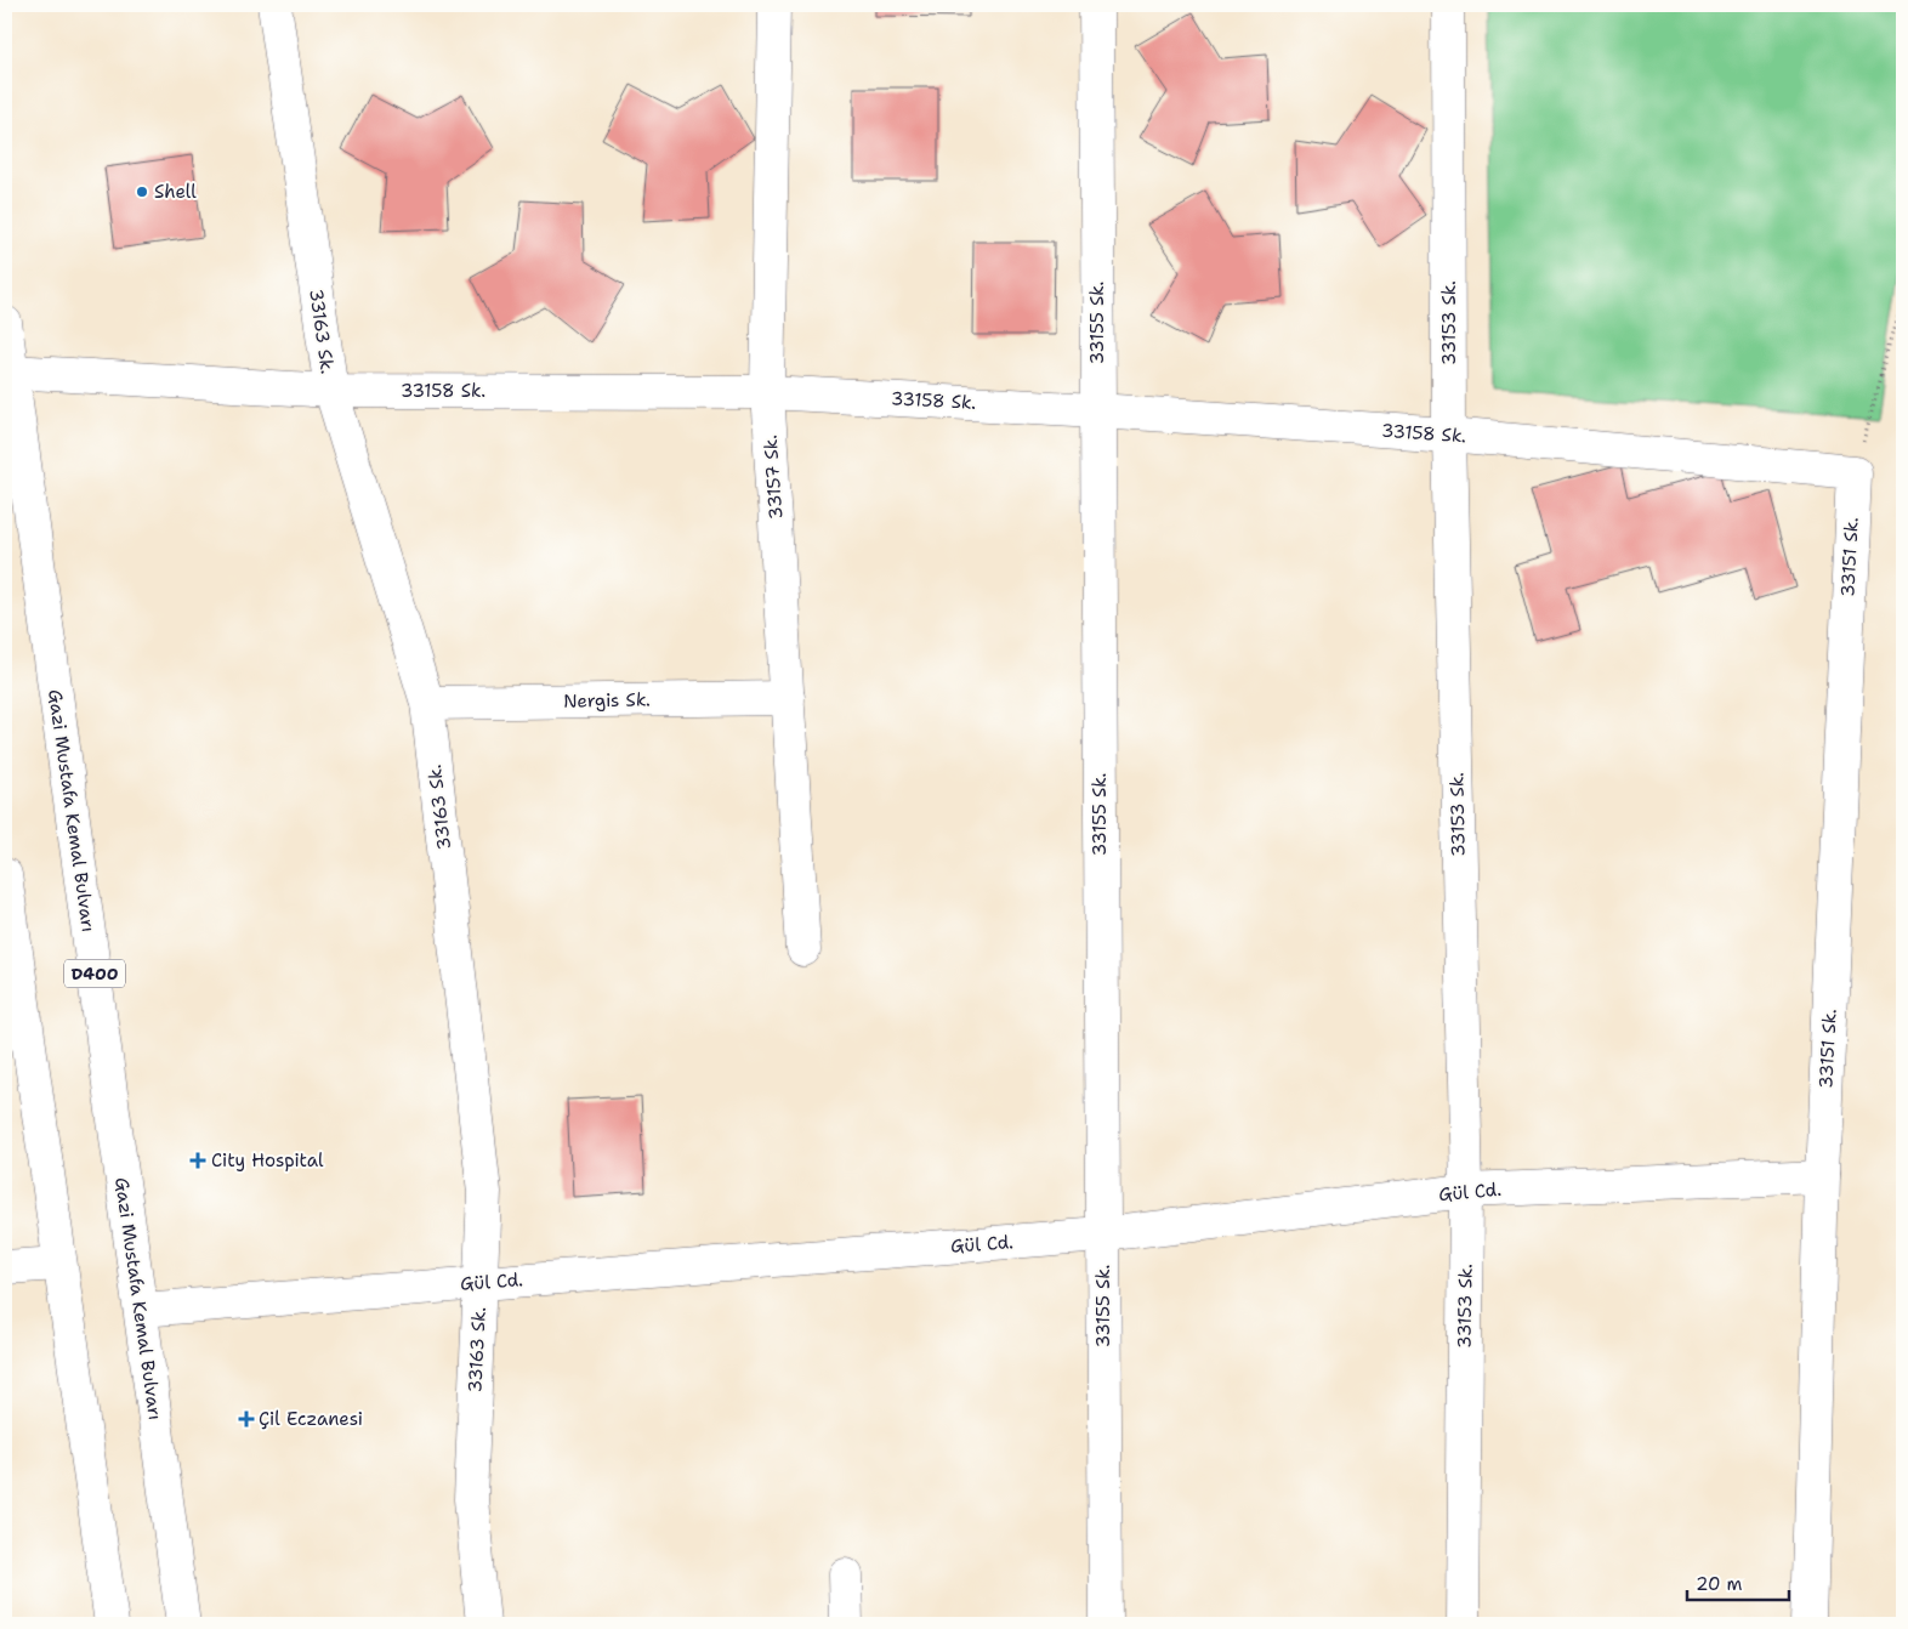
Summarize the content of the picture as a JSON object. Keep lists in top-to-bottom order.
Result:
{
  "streets": {
    "main road": [
      "33155 Sk.",
      "33153 Sk.",
      "33163 Sk.",
      "33158 Sk.",
      "33157 Sk.",
      "33151 Sk.",
      "Nergis Sk.",
      "Gazi Mustafa Kemal Bulvarı",
      "D400",
      "Gül Cd."
    ]
  },
  "crossings": [
    ["33155 Sk.", "33158 Sk."],
    ["33155 Sk.", "Gül Cd."],
    ["33153 Sk.", "33158 Sk."],
    ["33153 Sk.", "Gül Cd."],
    ["33163 Sk.", "33158 Sk."],
    ["33163 Sk.", "Nergis Sk."],
    ["33163 Sk.", "Gül Cd."],
    ["33158 Sk.", "33157 Sk."],
    ["33158 Sk.", "33151 Sk."],
    ["33158 Sk.", "Gazi Mustafa Kemal Bulvarı"],
    ["33157 Sk.", "Nergis Sk."],
    ["33151 Sk.", "Gül Cd."],
    ["Gazi Mustafa Kemal Bulvarı", "Gül Cd."]
  ],
  "places": {
    "other": ["Shell"],
    "health": ["City Hospital", "Çil Eczanesi"]
  },
  "scale_bar": "20 m"
}
